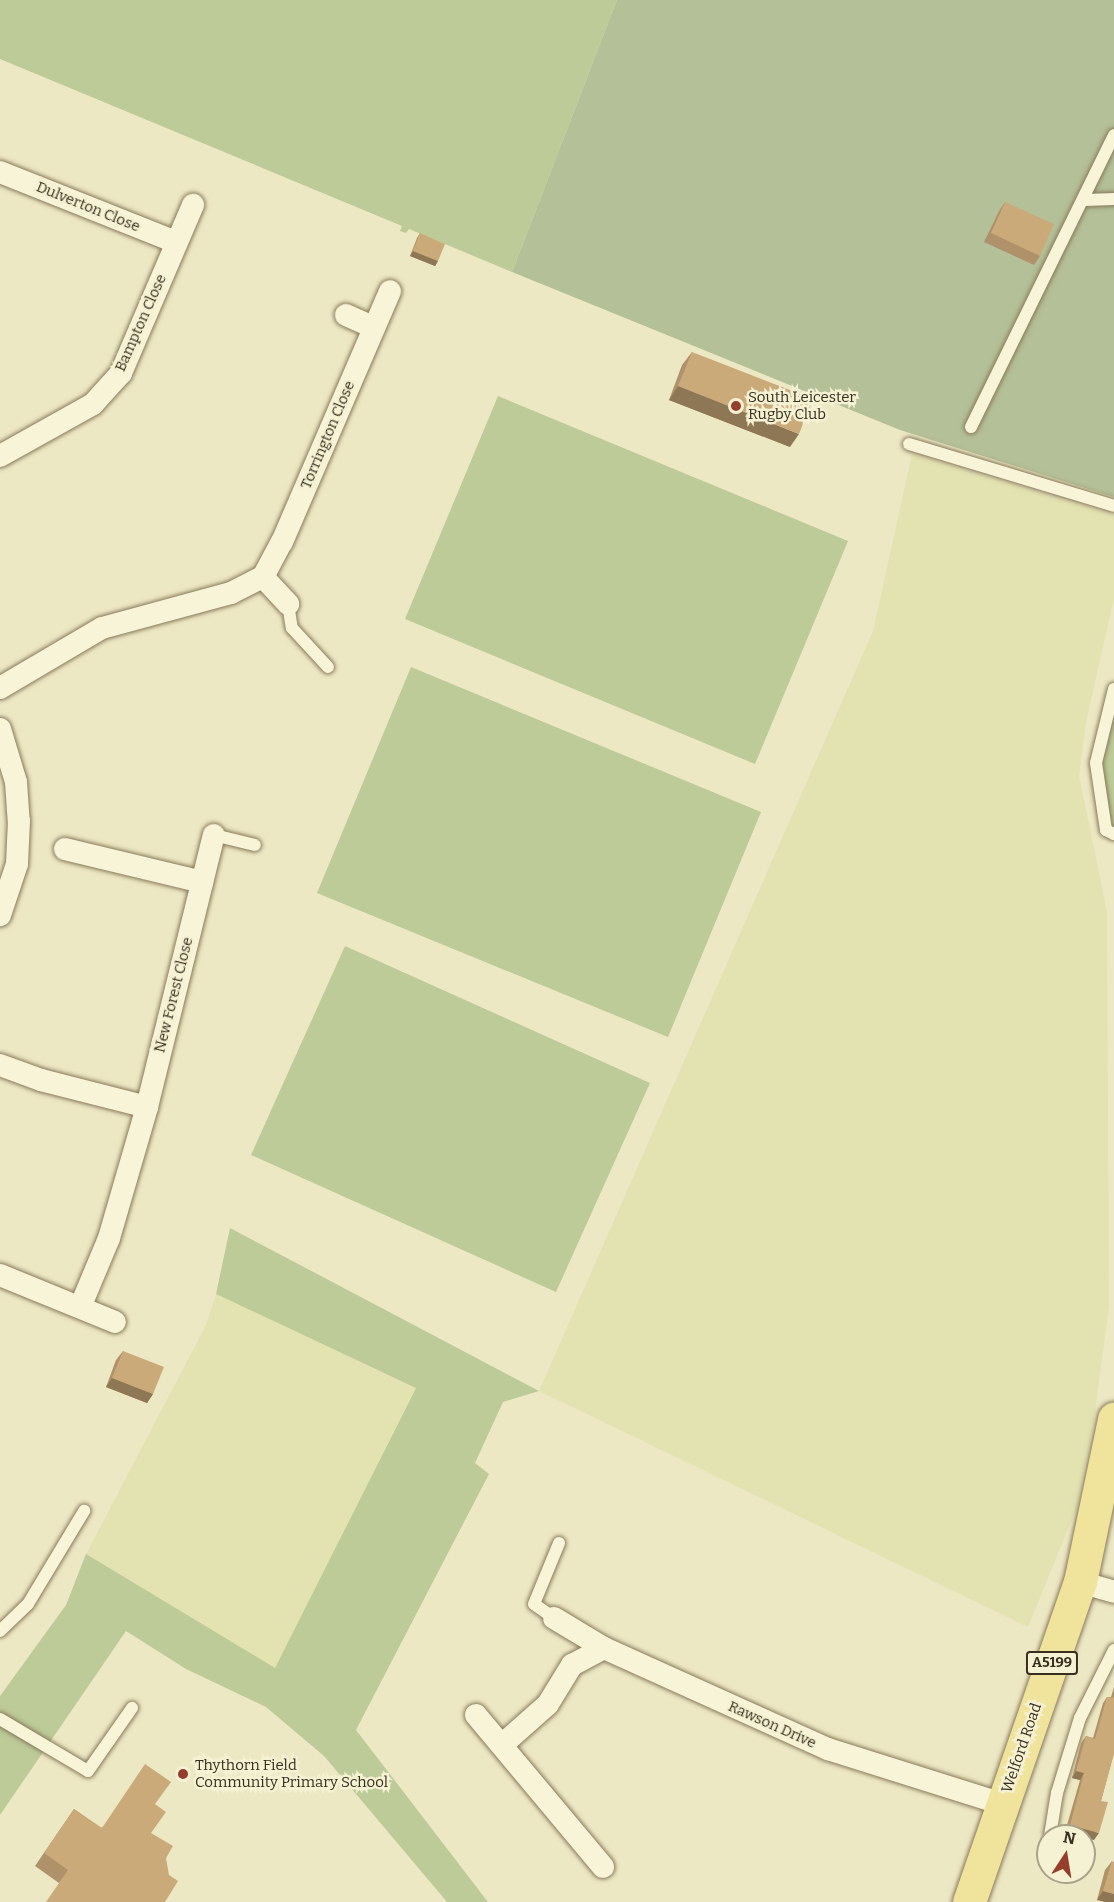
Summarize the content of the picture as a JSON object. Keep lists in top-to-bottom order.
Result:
{
  "streets": {
    "main road": ["A5199", "Welford Road"],
    "street": [
      "Dulverton Close",
      "Bampton Close",
      "Torrington Close",
      "New Forest Close",
      "Rawson Drive"
    ]
  },
  "crossings": [
    ["Dulverton Close", "Bampton Close"],
    ["Rawson Drive", "Welford Road"]
  ],
  "places": ["South Leicester Rugby Club", "Thythorn Field Community Primary School"],
  "north": "top"
}
